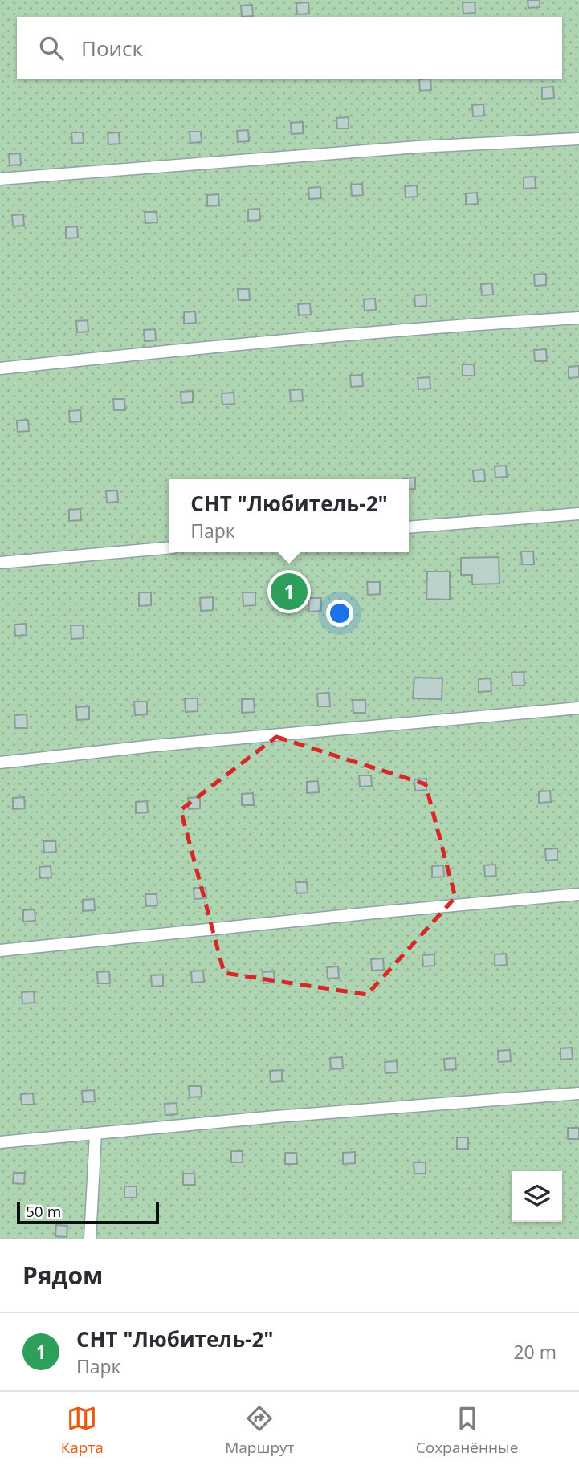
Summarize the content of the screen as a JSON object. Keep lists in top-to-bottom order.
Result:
{
  "scale_bar": "50 m",
  "page": {
    "search": "Поиск",
    "popup": ["СНТ \"Любитель-2\"", "Парк"],
    "pins": "1",
    "scale": "50 m",
    "heading": "Рядом",
    "list": [
      {
        "mark": "1",
        "name": "СНТ \"Любитель-2\"",
        "note": "Парк",
        "value": "20 m"
      }
    ],
    "nav": ["Карта", "Маршрут", "Сохранённые"]
  }
}
